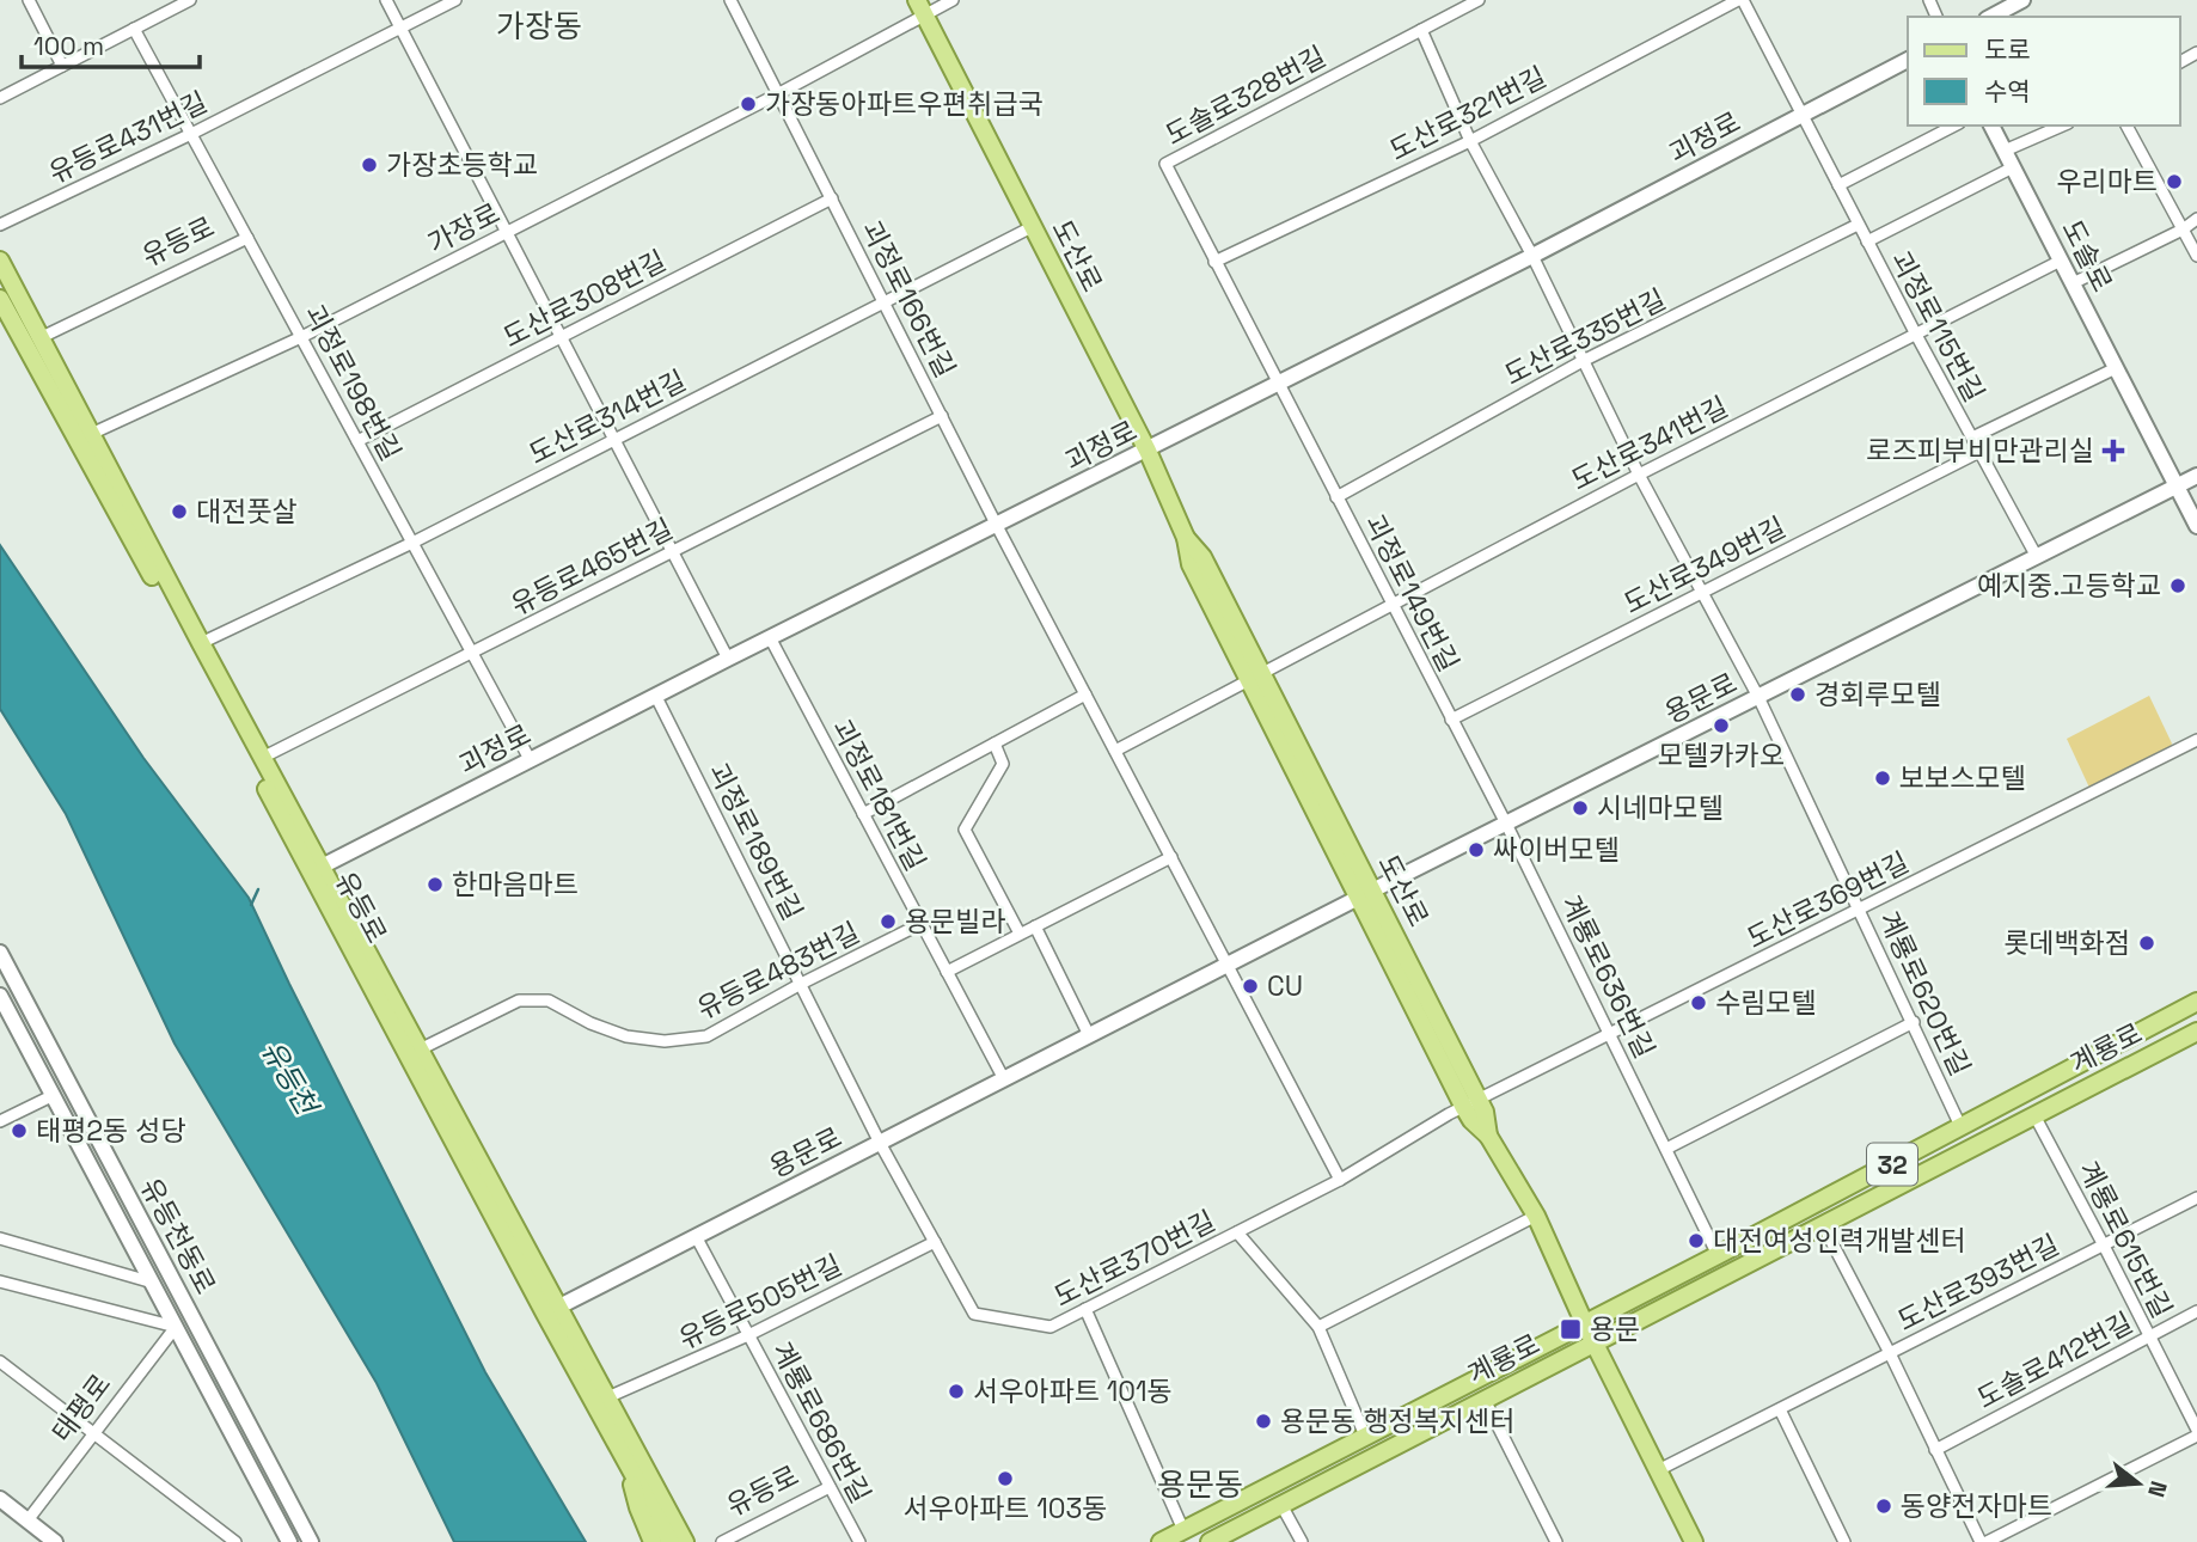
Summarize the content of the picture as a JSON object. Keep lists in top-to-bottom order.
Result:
{
  "streets": {
    "main road": [
      "괴정로",
      "유등로",
      "도산로",
      "도솔로",
      "용문로",
      "계룡로",
      "32",
      "유등천동로"
    ],
    "street": [
      "도솔로328번길",
      "도산로321번길",
      "유등로431번길",
      "가장로",
      "도산로308번길",
      "괴정로166번길",
      "괴정로115번길",
      "도산로335번길",
      "괴정로198번길",
      "도산로314번길",
      "도산로341번길",
      "도산로349번길",
      "유등로465번길",
      "괴정로149번길",
      "괴정로181번길",
      "괴정로189번길",
      "도산로369번길",
      "유등로483번길",
      "계룡로636번길",
      "계룡로620번길",
      "계룡로615번길",
      "도산로370번길",
      "도산로393번길",
      "유등로505번길",
      "도솔로412번길",
      "태평로",
      "계룡로686번길"
    ]
  },
  "crossings": [
    ["도솔로328번길", "도산로321번길"],
    ["도솔로328번길", "괴정로"],
    ["도솔로328번길", "괴정로149번길"],
    ["도솔로328번길", "계룡로620번길"],
    ["도산로321번길", "괴정로115번길"],
    ["도산로321번길", "계룡로620번길"],
    ["유등로431번길", "괴정로198번길"],
    ["괴정로", "유등로"],
    ["괴정로", "도산로"],
    ["괴정로", "괴정로166번길"],
    ["괴정로", "괴정로115번길"],
    ["괴정로", "괴정로198번길"],
    ["괴정로", "괴정로149번길"],
    ["괴정로", "괴정로181번길"],
    ["괴정로", "괴정로189번길"],
    ["괴정로", "계룡로620번길"],
    ["가장로", "유등로"],
    ["가장로", "도산로"],
    ["가장로", "괴정로166번길"],
    ["가장로", "괴정로198번길"],
    ["유등로", "괴정로198번길"],
    ["유등로", "도산로314번길"],
    ["유등로", "유등로465번길"],
    ["유등로", "용문로"],
    ["유등로", "유등로483번길"],
    ["유등로", "유등로505번길"],
    ["유등로", "계룡로686번길"],
    ["도산로", "도산로314번길"],
    ["도산로", "도산로341번길"],
    ["도산로", "용문로"],
    ["도산로", "도산로369번길"],
    ["도산로", "계룡로"],
    ["도산로", "도산로370번길"],
    ["도산로", "도산로393번길"],
    ["도솔로", "도산로341번길"],
    ["도솔로", "용문로"],
    ["도산로308번길", "괴정로166번길"],
    ["도산로308번길", "괴정로198번길"],
    ["괴정로166번길", "도산로314번길"],
    ["괴정로166번길", "유등로465번길"],
    ["괴정로166번길", "용문로"],
    ["괴정로115번길", "도산로335번길"],
    ["괴정로115번길", "도산로341번길"],
    ["괴정로115번길", "도산로349번길"],
    ["괴정로115번길", "용문로"],
    ["도산로335번길", "괴정로149번길"],
    ["도산로335번길", "계룡로620번길"],
    ["괴정로198번길", "도산로314번길"],
    ["괴정로198번길", "유등로465번길"],
    ["도산로341번길", "괴정로149번길"],
    ["도산로341번길", "계룡로620번길"],
    ["도산로349번길", "괴정로149번길"],
    ["도산로349번길", "계룡로620번길"],
    ["괴정로149번길", "용문로"],
    ["괴정로149번길", "계룡로636번길"],
    ["용문로", "괴정로181번길"],
    ["용문로", "괴정로189번길"],
    ["용문로", "계룡로636번길"],
    ["용문로", "계룡로620번길"],
    ["용문로", "도산로370번길"],
    ["용문로", "계룡로686번길"],
    ["괴정로181번길", "유등로483번길"],
    ["괴정로189번길", "유등로483번길"],
    ["괴정로189번길", "도산로370번길"],
    ["도산로369번길", "계룡로636번길"],
    ["도산로369번길", "계룡로620번길"],
    ["도산로369번길", "도산로370번길"],
    ["계룡로636번길", "계룡로"],
    ["계룡로620번길", "계룡로"],
    ["계룡로", "계룡로615번길"],
    ["유등천동로", "태평로"],
    ["계룡로615번길", "도산로393번길"],
    ["계룡로615번길", "도솔로412번길"],
    ["도산로370번길", "유등로505번길"],
    ["유등로505번길", "계룡로686번길"]
  ],
  "districts": ["가장동", "용문동"],
  "water": ["유등천"],
  "places": {
    "other": [
      "가장동아파트우편취급국",
      "가장초등학교",
      "우리마트",
      "대전풋살",
      "예지중.고등학교",
      "경회루모텔",
      "모텔카카오",
      "보보스모텔",
      "시네마모텔",
      "싸이버모텔",
      "한마음마트",
      "용문빌라",
      "롯데백화점",
      "CU",
      "수림모텔",
      "태평2동 성당",
      "대전여성인력개발센터",
      "서우아파트 101동",
      "용문동 행정복지센터",
      "서우아파트 103동",
      "동양전자마트"
    ],
    "health": ["로즈피부비만관리실"],
    "transit": ["용문"]
  },
  "legend": ["도로", "수역"],
  "scale_bar": "100 m",
  "north": "right"
}
